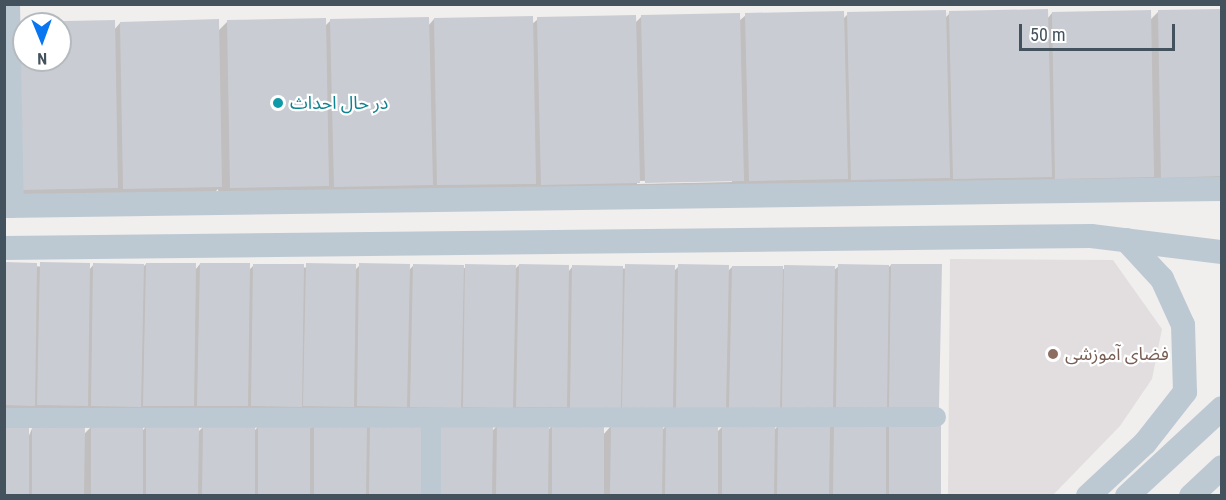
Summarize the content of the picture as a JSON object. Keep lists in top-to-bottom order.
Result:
{
  "places": ["در حال احداث", "فضای آموزشی"],
  "scale_bar": "50 m",
  "north": "bottom"
}
